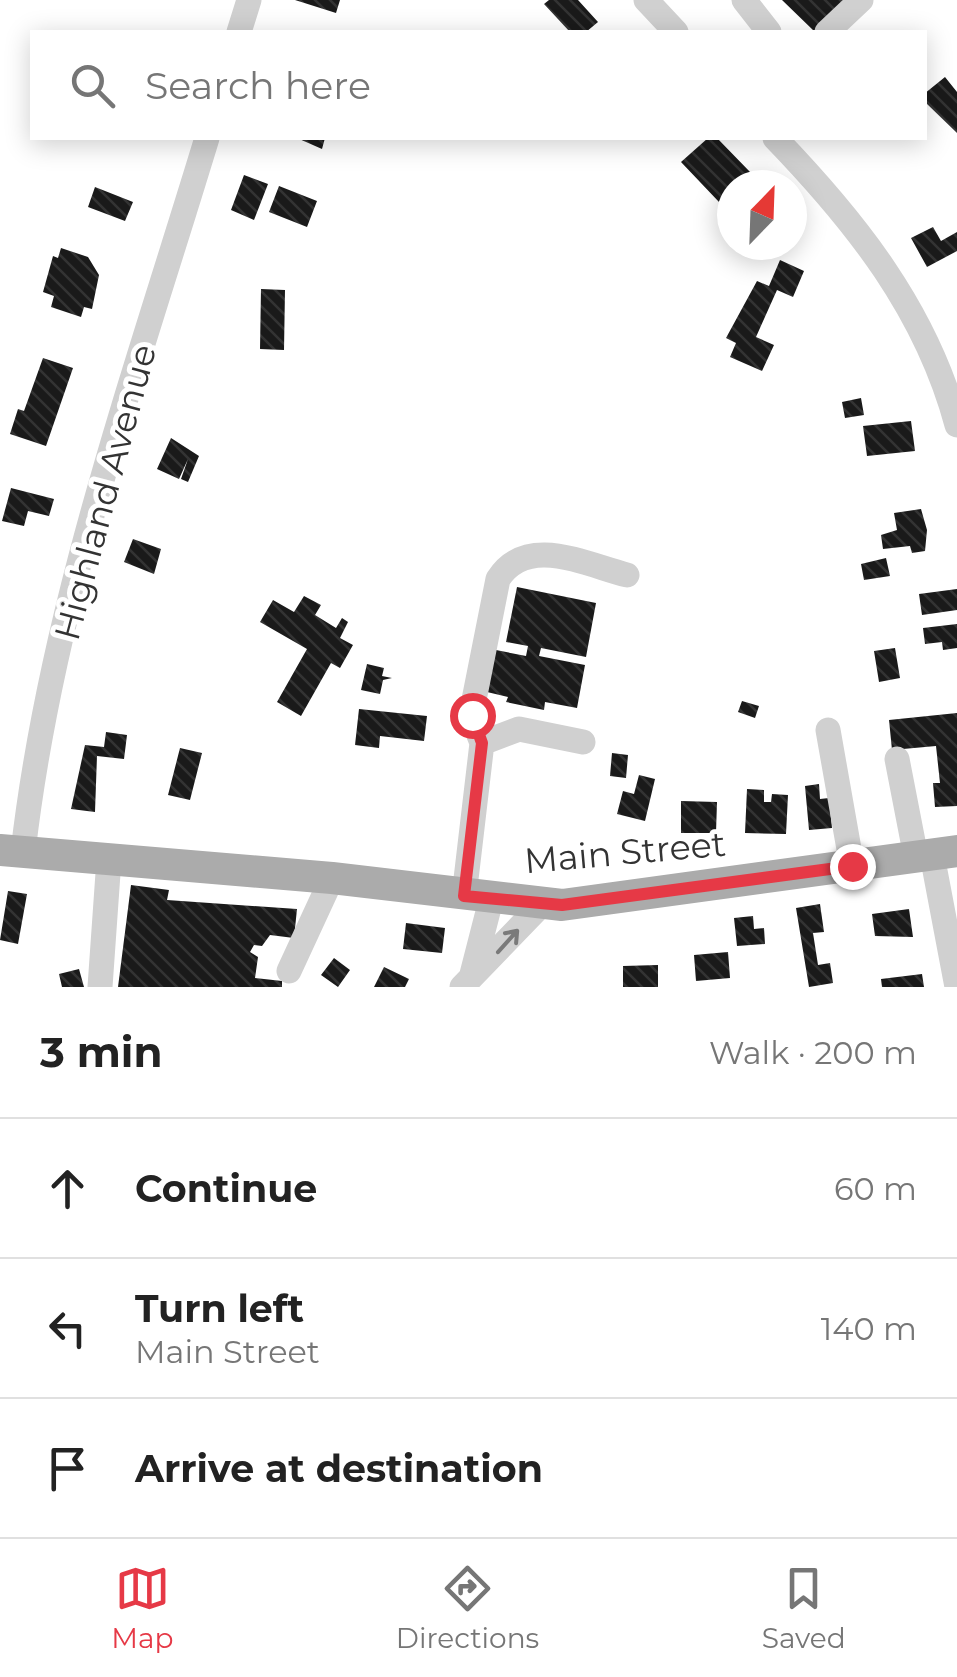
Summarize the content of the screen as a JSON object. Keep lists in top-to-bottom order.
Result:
{
  "streets": {
    "main road": ["Main Street"],
    "street": ["Highland Avenue"]
  },
  "crossings": [
    ["Highland Avenue", "Main Street"]
  ],
  "north": "top right",
  "page": {
    "search": "Search here",
    "heading": ["3 min", "Walk · 200 m"],
    "list": [
      ["Continue", "60 m"],
      ["Turn left", "Main Street", "140 m"],
      "Arrive at destination"
    ],
    "nav": ["Map", "Directions", "Saved"]
  }
}
